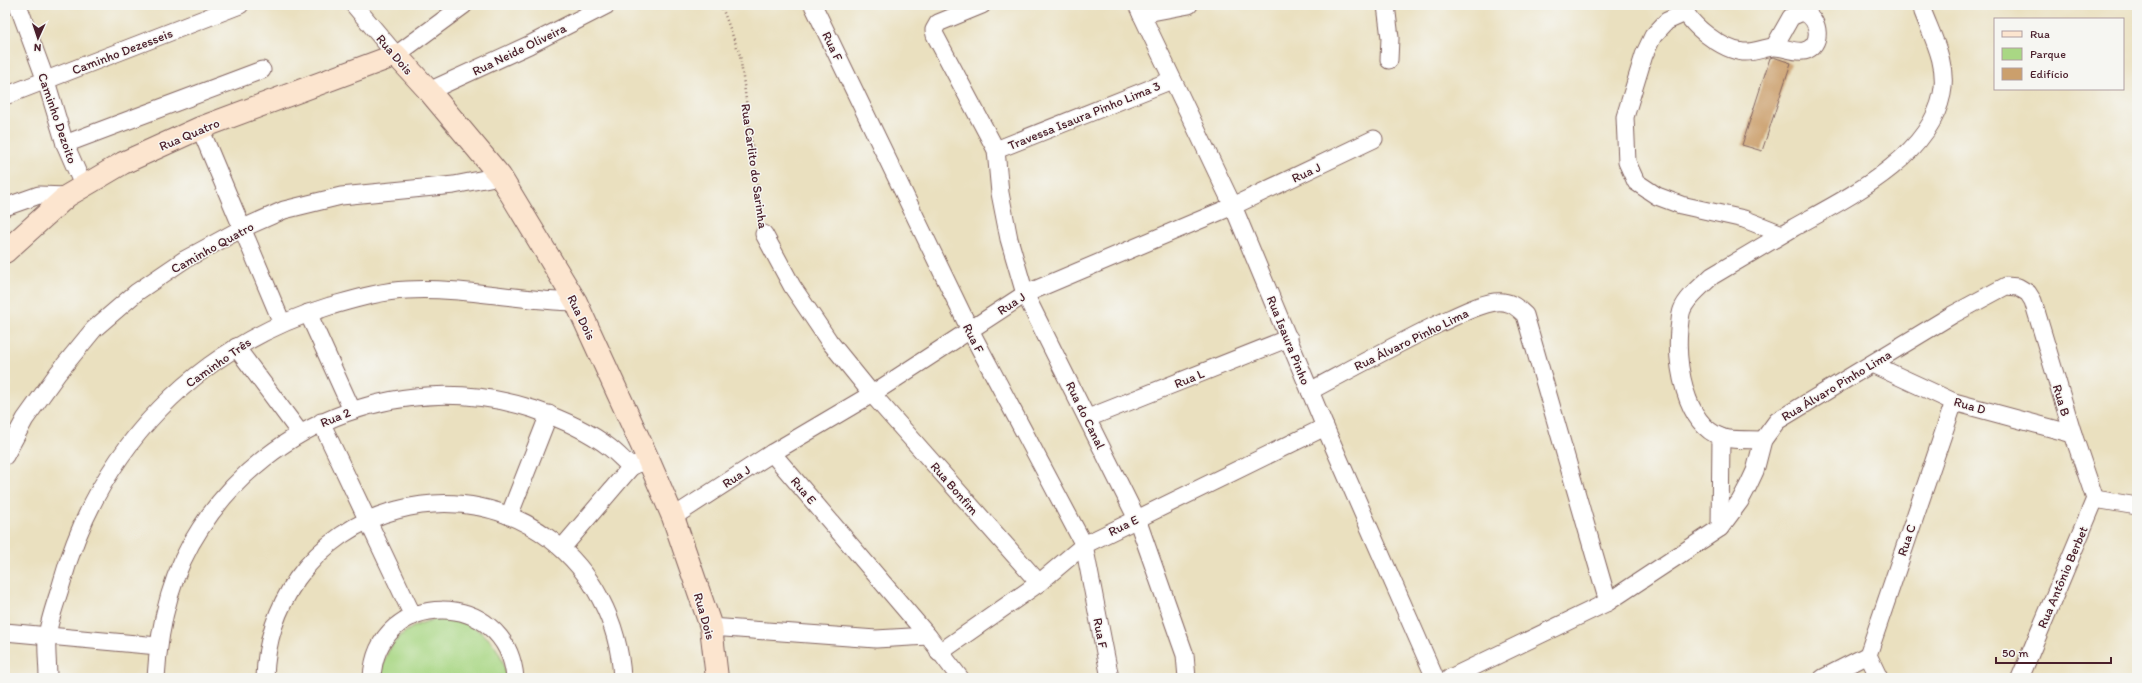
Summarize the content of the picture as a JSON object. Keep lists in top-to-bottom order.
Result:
{
  "streets": {
    "street": [
      "Rua F",
      "Rua Neide Oliveira",
      "Caminho Dezesseis",
      "Rua Dois",
      "Travessa Isaura Pinho Lima 3",
      "Caminho Dezoito",
      "Rua Quatro",
      "Rua Carlito do Sarinha",
      "Rua J",
      "Caminho Quatro",
      "Rua Álvaro Pinho Lima",
      "Rua Isaura Pinho",
      "Caminho Três",
      "Rua L",
      "Rua B",
      "Rua D",
      "Rua do Canal",
      "Rua 2",
      "Rua Bonfim",
      "Rua E",
      "Rua C",
      "Rua Antônio Berbet"
    ]
  },
  "crossings": [
    ["Rua F", "Rua J"],
    ["Rua F", "Rua E"],
    ["Rua Neide Oliveira", "Rua Dois"],
    ["Caminho Dezesseis", "Caminho Dezoito"],
    ["Rua Dois", "Rua Quatro"],
    ["Rua Dois", "Rua J"],
    ["Rua Dois", "Caminho Quatro"],
    ["Rua Dois", "Caminho Três"],
    ["Rua Dois", "Rua 2"],
    ["Travessa Isaura Pinho Lima 3", "Rua Isaura Pinho"],
    ["Travessa Isaura Pinho Lima 3", "Rua do Canal"],
    ["Caminho Dezoito", "Rua Quatro"],
    ["Rua Carlito do Sarinha", "Rua J"],
    ["Rua Carlito do Sarinha", "Rua Bonfim"],
    ["Rua J", "Rua Isaura Pinho"],
    ["Rua J", "Rua do Canal"],
    ["Rua J", "Rua Bonfim"],
    ["Rua J", "Rua E"],
    ["Rua Álvaro Pinho Lima", "Rua Isaura Pinho"],
    ["Rua Álvaro Pinho Lima", "Rua B"],
    ["Rua Álvaro Pinho Lima", "Rua D"],
    ["Rua Isaura Pinho", "Rua L"],
    ["Rua Isaura Pinho", "Rua E"],
    ["Rua L", "Rua do Canal"],
    ["Rua B", "Rua D"],
    ["Rua B", "Rua Antônio Berbet"],
    ["Rua D", "Rua C"],
    ["Rua do Canal", "Rua E"],
    ["Rua Bonfim", "Rua E"]
  ],
  "legend": ["Rua", "Parque", "Edifício"],
  "scale_bar": "50 m",
  "north": "bottom"
}
